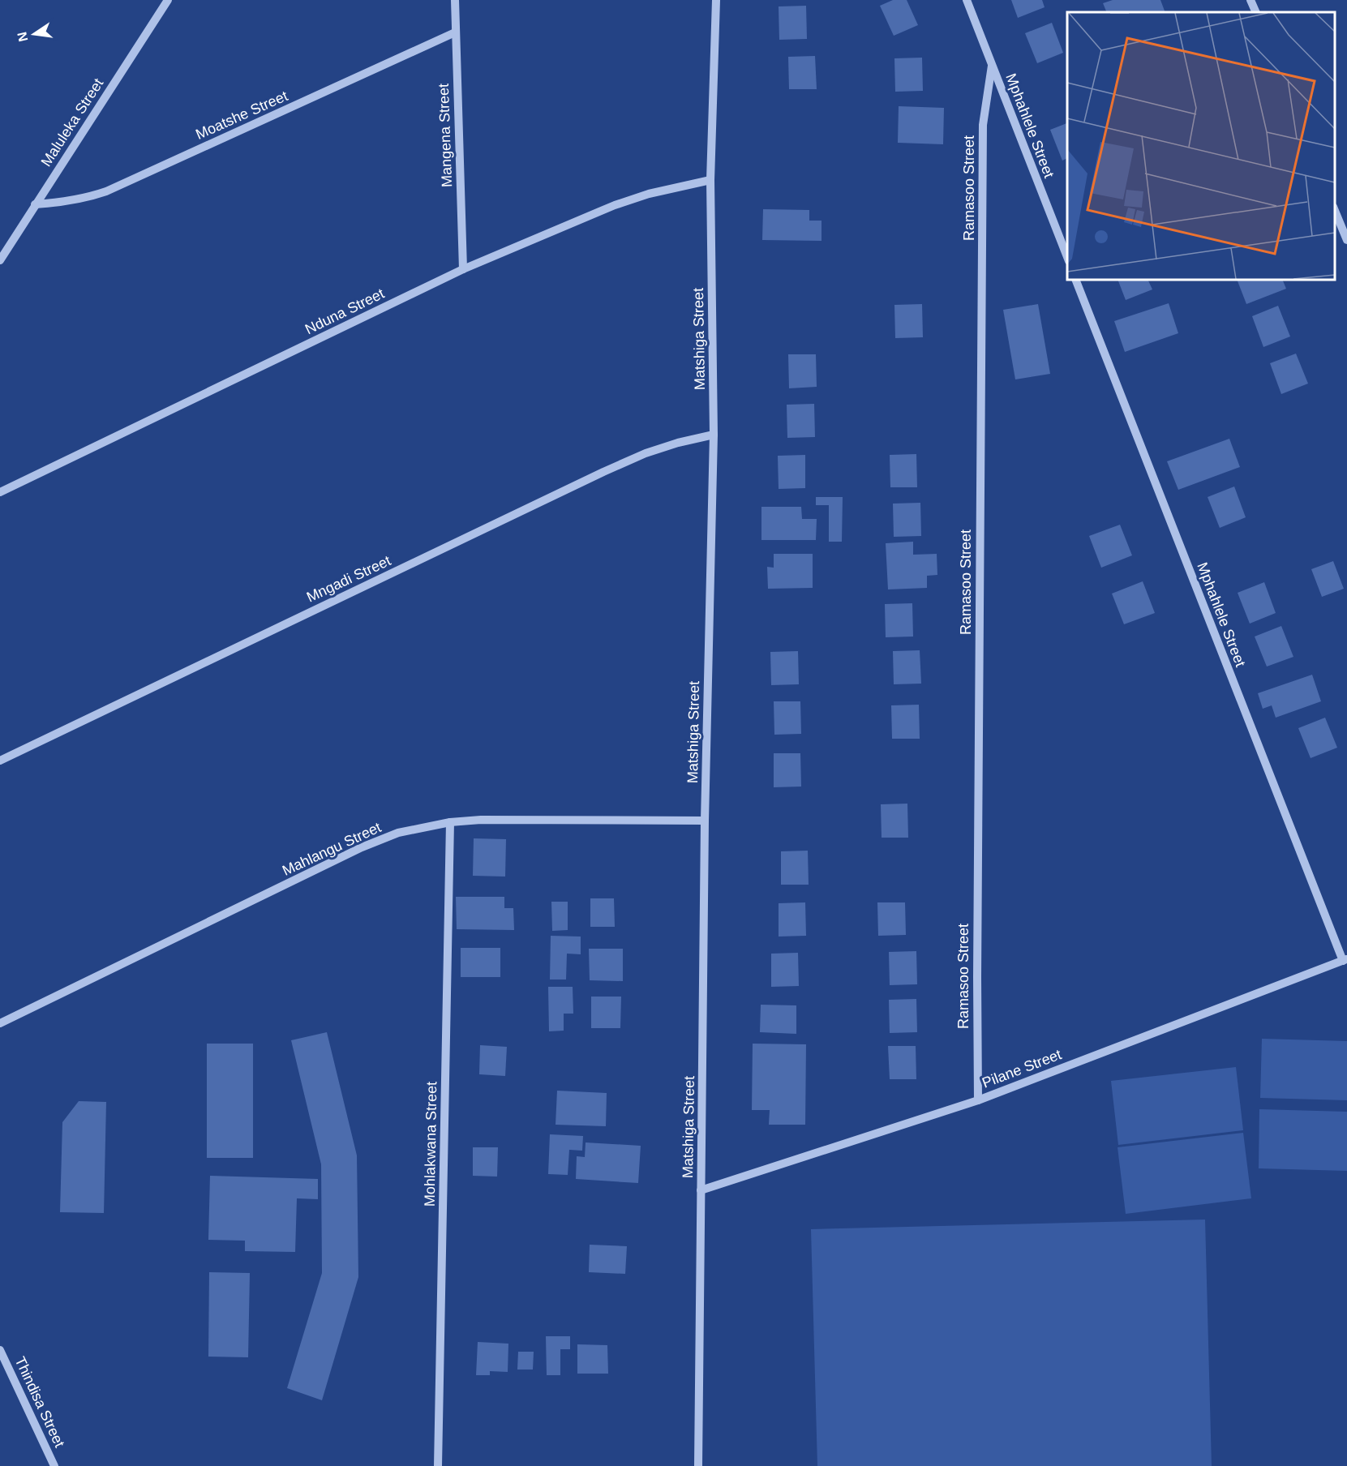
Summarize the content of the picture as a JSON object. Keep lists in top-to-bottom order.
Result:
{
  "streets": {
    "street": [
      "Moatshe Street",
      "Maluleka Street",
      "Mphahlele Street",
      "Mangena Street",
      "Ramasoo Street",
      "Nduna Street",
      "Matshiga Street",
      "Mngadi Street",
      "Mahlangu Street",
      "Pilane Street",
      "Mohlakwana Street",
      "Thindisa Street"
    ]
  },
  "crossings": [
    ["Moatshe Street", "Maluleka Street"],
    ["Moatshe Street", "Mangena Street"],
    ["Mphahlele Street", "Ramasoo Street"],
    ["Mphahlele Street", "Pilane Street"],
    ["Mangena Street", "Nduna Street"],
    ["Ramasoo Street", "Pilane Street"],
    ["Nduna Street", "Matshiga Street"],
    ["Matshiga Street", "Mngadi Street"],
    ["Matshiga Street", "Mahlangu Street"],
    ["Matshiga Street", "Pilane Street"],
    ["Mahlangu Street", "Mohlakwana Street"]
  ],
  "north": "left"
}
